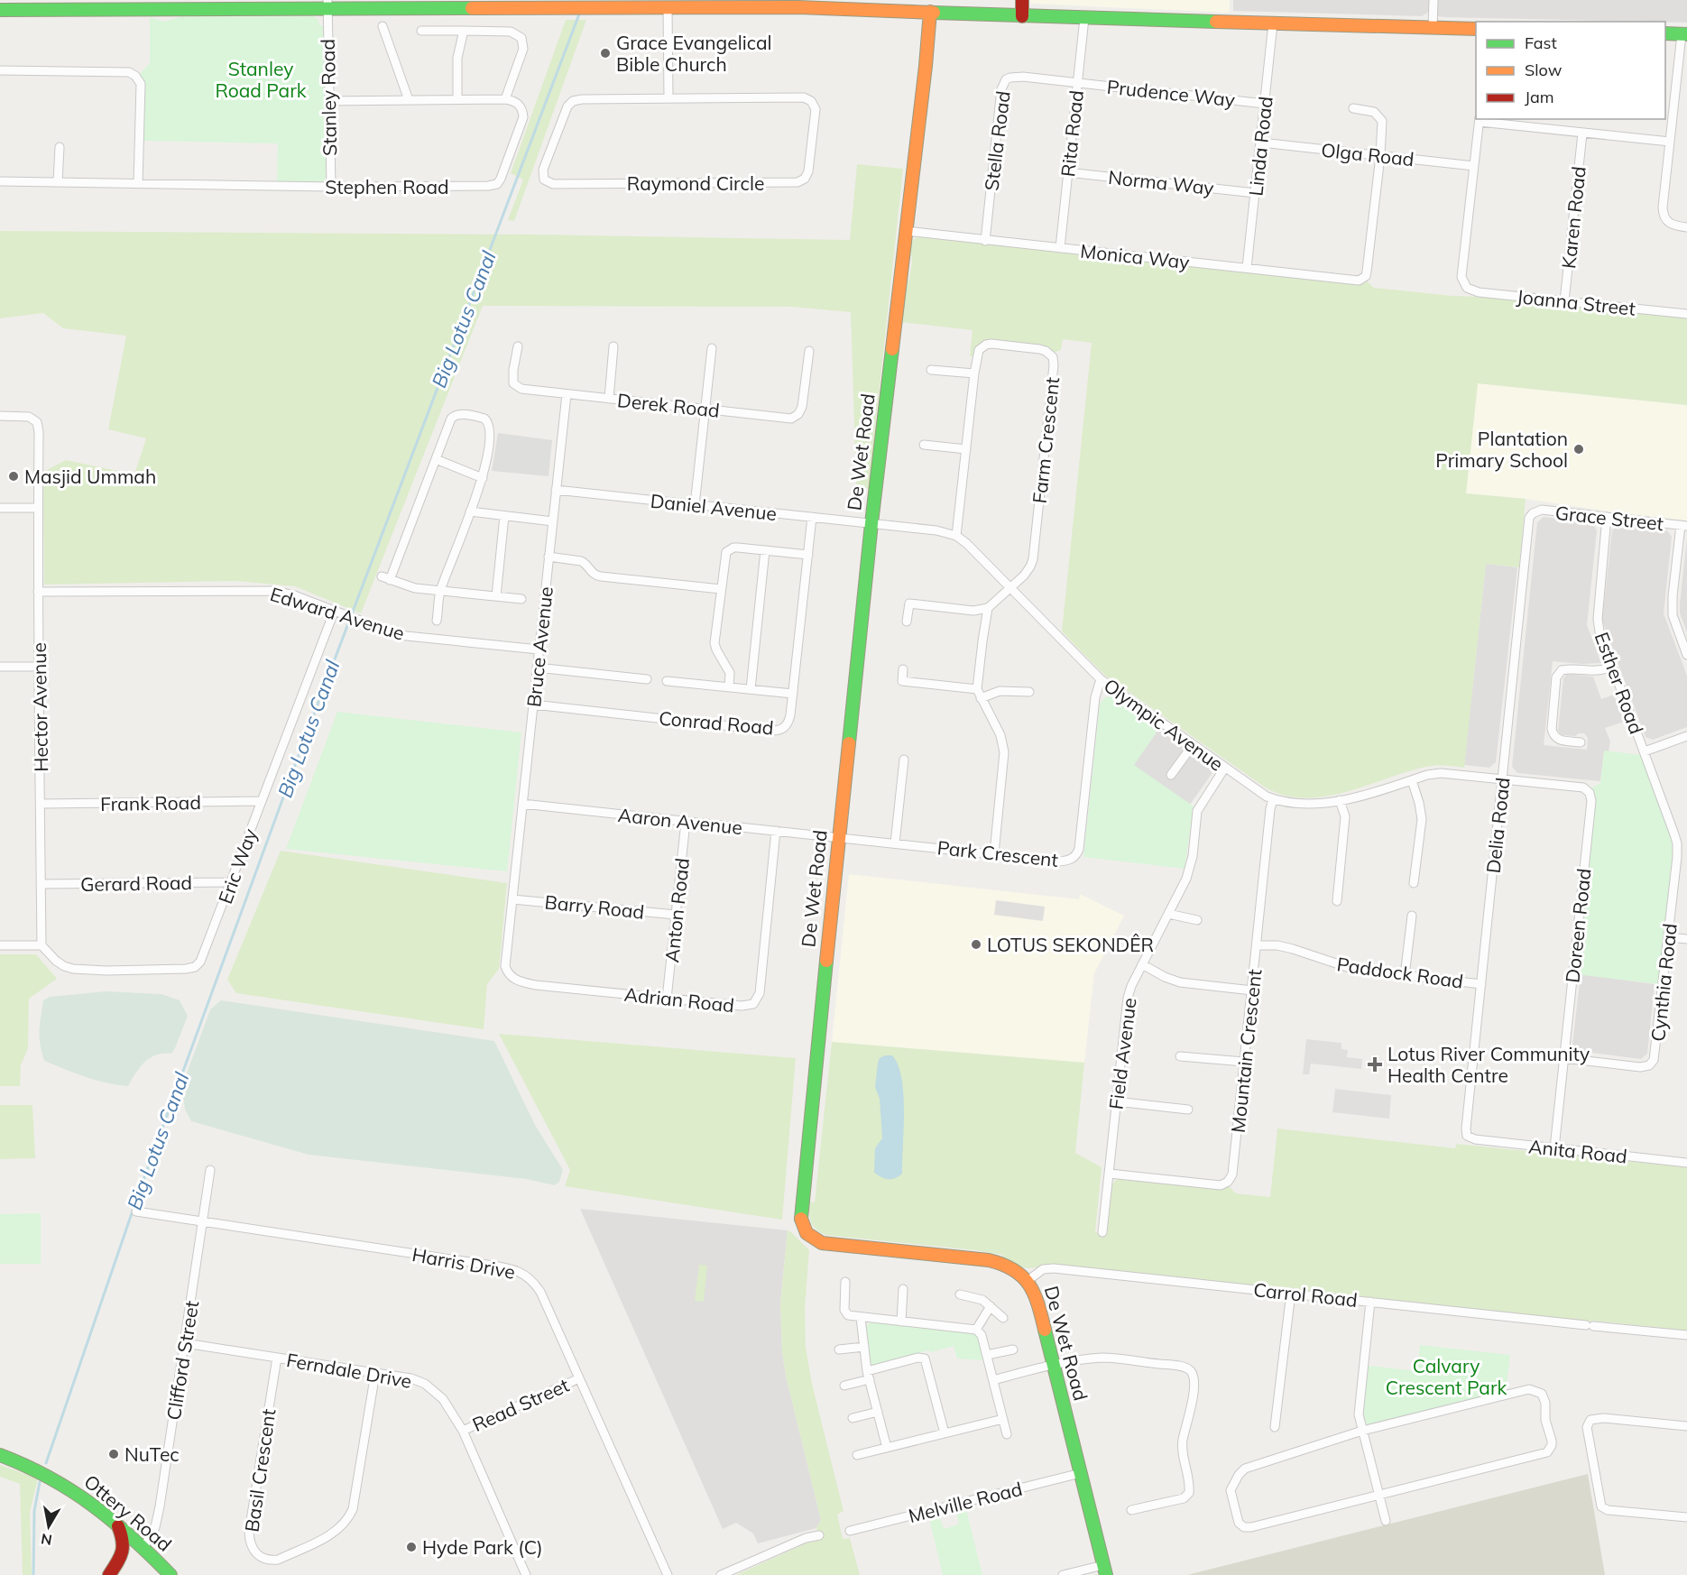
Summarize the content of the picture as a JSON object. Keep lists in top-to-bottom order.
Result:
{
  "streets": {
    "street": [
      "Prudence Way",
      "Stanley Road",
      "Rita Road",
      "Stella Road",
      "Linda Road",
      "Olga Road",
      "Norma Way",
      "Raymond Circle",
      "Stephen Road",
      "Karen Road",
      "Monica Way",
      "Joanna Street",
      "Derek Road",
      "Farm Crescent",
      "De Wet Road",
      "Daniel Avenue",
      "Grace Street",
      "Edward Avenue",
      "Bruce Avenue",
      "Esther Road",
      "Hector Avenue",
      "Conrad Road",
      "Olympic Avenue",
      "Frank Road",
      "Aaron Avenue",
      "Delia Road",
      "Park Crescent",
      "Eric Way",
      "Gerard Road",
      "Barry Road",
      "Anton Road",
      "Doreen Road",
      "Paddock Road",
      "Cynthia Road",
      "Adrian Road",
      "Mountain Crescent",
      "Field Avenue",
      "Anita Road",
      "Harris Drive",
      "Carrol Road",
      "Clifford Street",
      "Ferndale Drive",
      "Read Street",
      "Basil Crescent",
      "Melville Road",
      "Ottery Road"
    ]
  },
  "crossings": [
    ["Prudence Way", "Rita Road"],
    ["Prudence Way", "Stella Road"],
    ["Prudence Way", "Linda Road"],
    ["Stanley Road", "Stephen Road"],
    ["Rita Road", "Stella Road"],
    ["Rita Road", "Norma Way"],
    ["Rita Road", "Monica Way"],
    ["Stella Road", "Monica Way"],
    ["Linda Road", "Olga Road"],
    ["Linda Road", "Norma Way"],
    ["Linda Road", "Monica Way"],
    ["Olga Road", "Monica Way"],
    ["Olga Road", "Joanna Street"],
    ["Karen Road", "Joanna Street"],
    ["Monica Way", "De Wet Road"],
    ["Derek Road", "Bruce Avenue"],
    ["Farm Crescent", "Olympic Avenue"],
    ["De Wet Road", "Daniel Avenue"],
    ["De Wet Road", "Olympic Avenue"],
    ["De Wet Road", "Aaron Avenue"],
    ["De Wet Road", "Park Crescent"],
    ["De Wet Road", "Carrol Road"],
    ["De Wet Road", "Melville Road"],
    ["Daniel Avenue", "Bruce Avenue"],
    ["Daniel Avenue", "Conrad Road"],
    ["Daniel Avenue", "Olympic Avenue"],
    ["Grace Street", "Esther Road"],
    ["Grace Street", "Delia Road"],
    ["Edward Avenue", "Bruce Avenue"],
    ["Edward Avenue", "Hector Avenue"],
    ["Edward Avenue", "Eric Way"],
    ["Bruce Avenue", "Conrad Road"],
    ["Bruce Avenue", "Aaron Avenue"],
    ["Bruce Avenue", "Barry Road"],
    ["Bruce Avenue", "Adrian Road"],
    ["Esther Road", "Cynthia Road"],
    ["Hector Avenue", "Frank Road"],
    ["Hector Avenue", "Eric Way"],
    ["Hector Avenue", "Gerard Road"],
    ["Olympic Avenue", "Delia Road"],
    ["Olympic Avenue", "Park Crescent"],
    ["Olympic Avenue", "Doreen Road"],
    ["Olympic Avenue", "Mountain Crescent"],
    ["Olympic Avenue", "Field Avenue"],
    ["Frank Road", "Eric Way"],
    ["Aaron Avenue", "Park Crescent"],
    ["Aaron Avenue", "Anton Road"],
    ["Aaron Avenue", "Adrian Road"],
    ["Delia Road", "Doreen Road"],
    ["Delia Road", "Paddock Road"],
    ["Delia Road", "Anita Road"],
    ["Eric Way", "Gerard Road"],
    ["Barry Road", "Anton Road"],
    ["Barry Road", "Adrian Road"],
    ["Anton Road", "Adrian Road"],
    ["Doreen Road", "Cynthia Road"],
    ["Doreen Road", "Anita Road"],
    ["Paddock Road", "Mountain Crescent"],
    ["Mountain Crescent", "Field Avenue"],
    ["Harris Drive", "Clifford Street"],
    ["Harris Drive", "Read Street"],
    ["Clifford Street", "Ferndale Drive"],
    ["Clifford Street", "Ottery Road"],
    ["Ferndale Drive", "Read Street"],
    ["Ferndale Drive", "Basil Crescent"]
  ],
  "water": ["Big Lotus Canal"],
  "parks": ["Stanley Road Park", "Calvary Crescent Park"],
  "places": {
    "other": [
      "Grace Evangelical Bible Church",
      "Plantation Primary School",
      "Masjid Ummah",
      "LOTUS SEKONDÊR",
      "NuTec",
      "Hyde Park (C)"
    ],
    "health": ["Lotus River Community Health Centre"]
  },
  "legend": ["Fast", "Slow", "Jam"],
  "north": "bottom"
}
